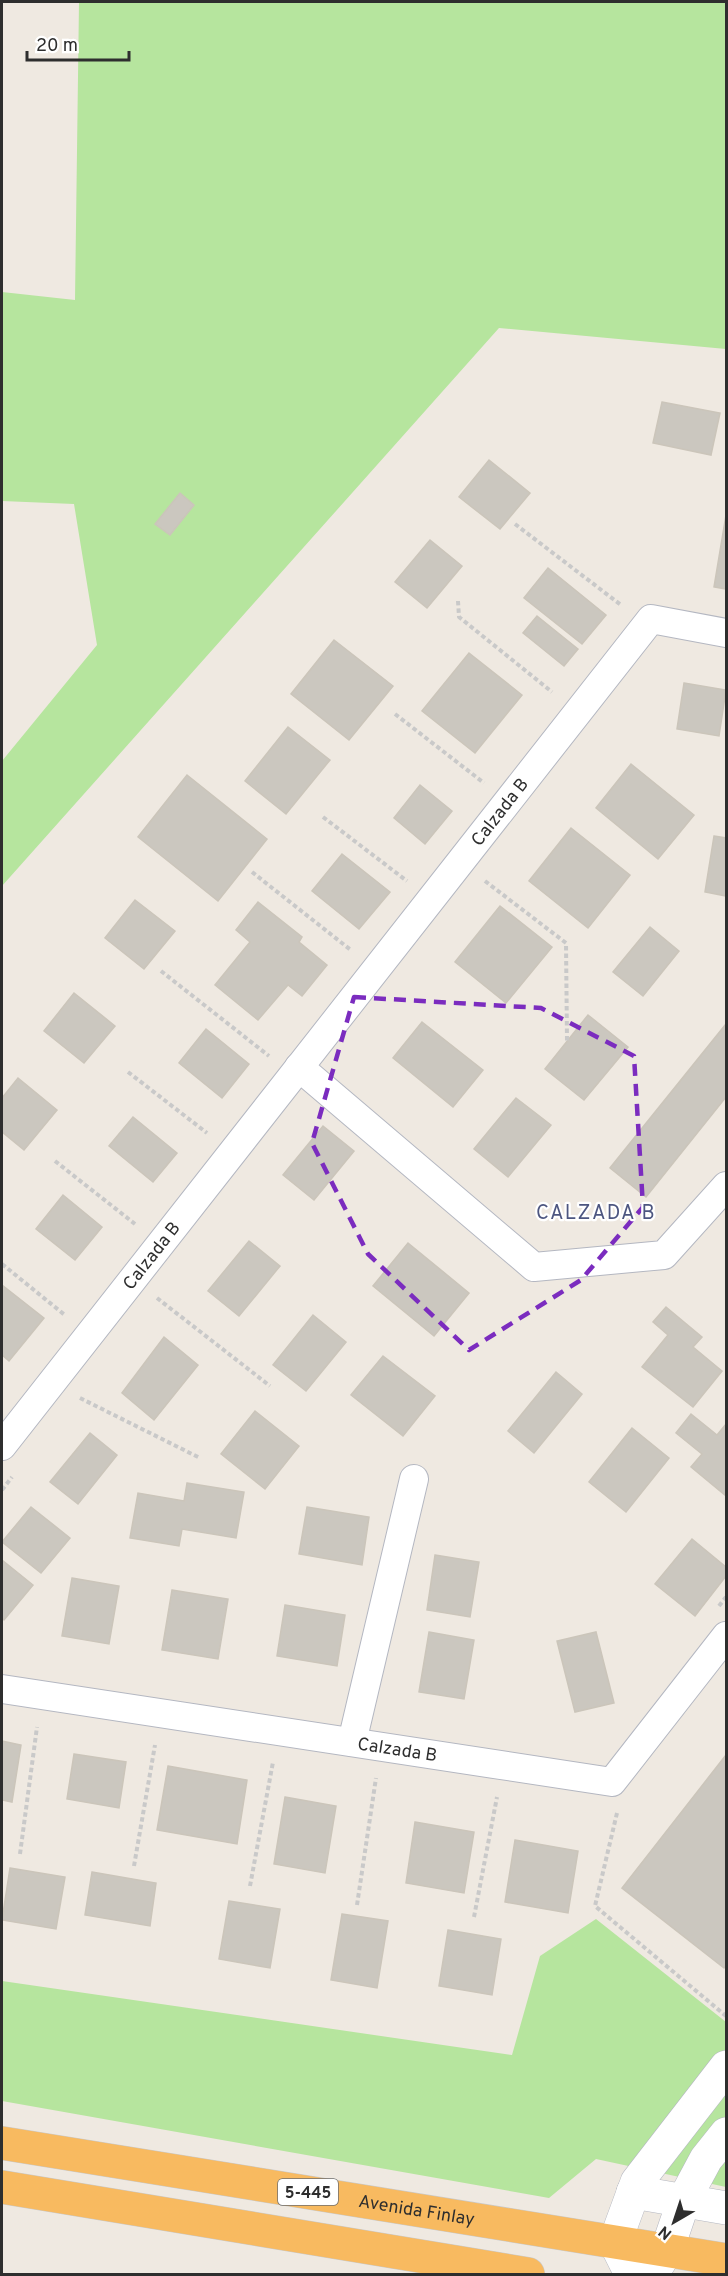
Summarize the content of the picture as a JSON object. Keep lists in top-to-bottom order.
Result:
{
  "streets": {
    "highway": ["5-445", "Avenida Finlay"],
    "street": ["Calzada B"]
  },
  "districts": ["CALZADA B"],
  "scale_bar": "20 m",
  "north": "bottom left"
}
